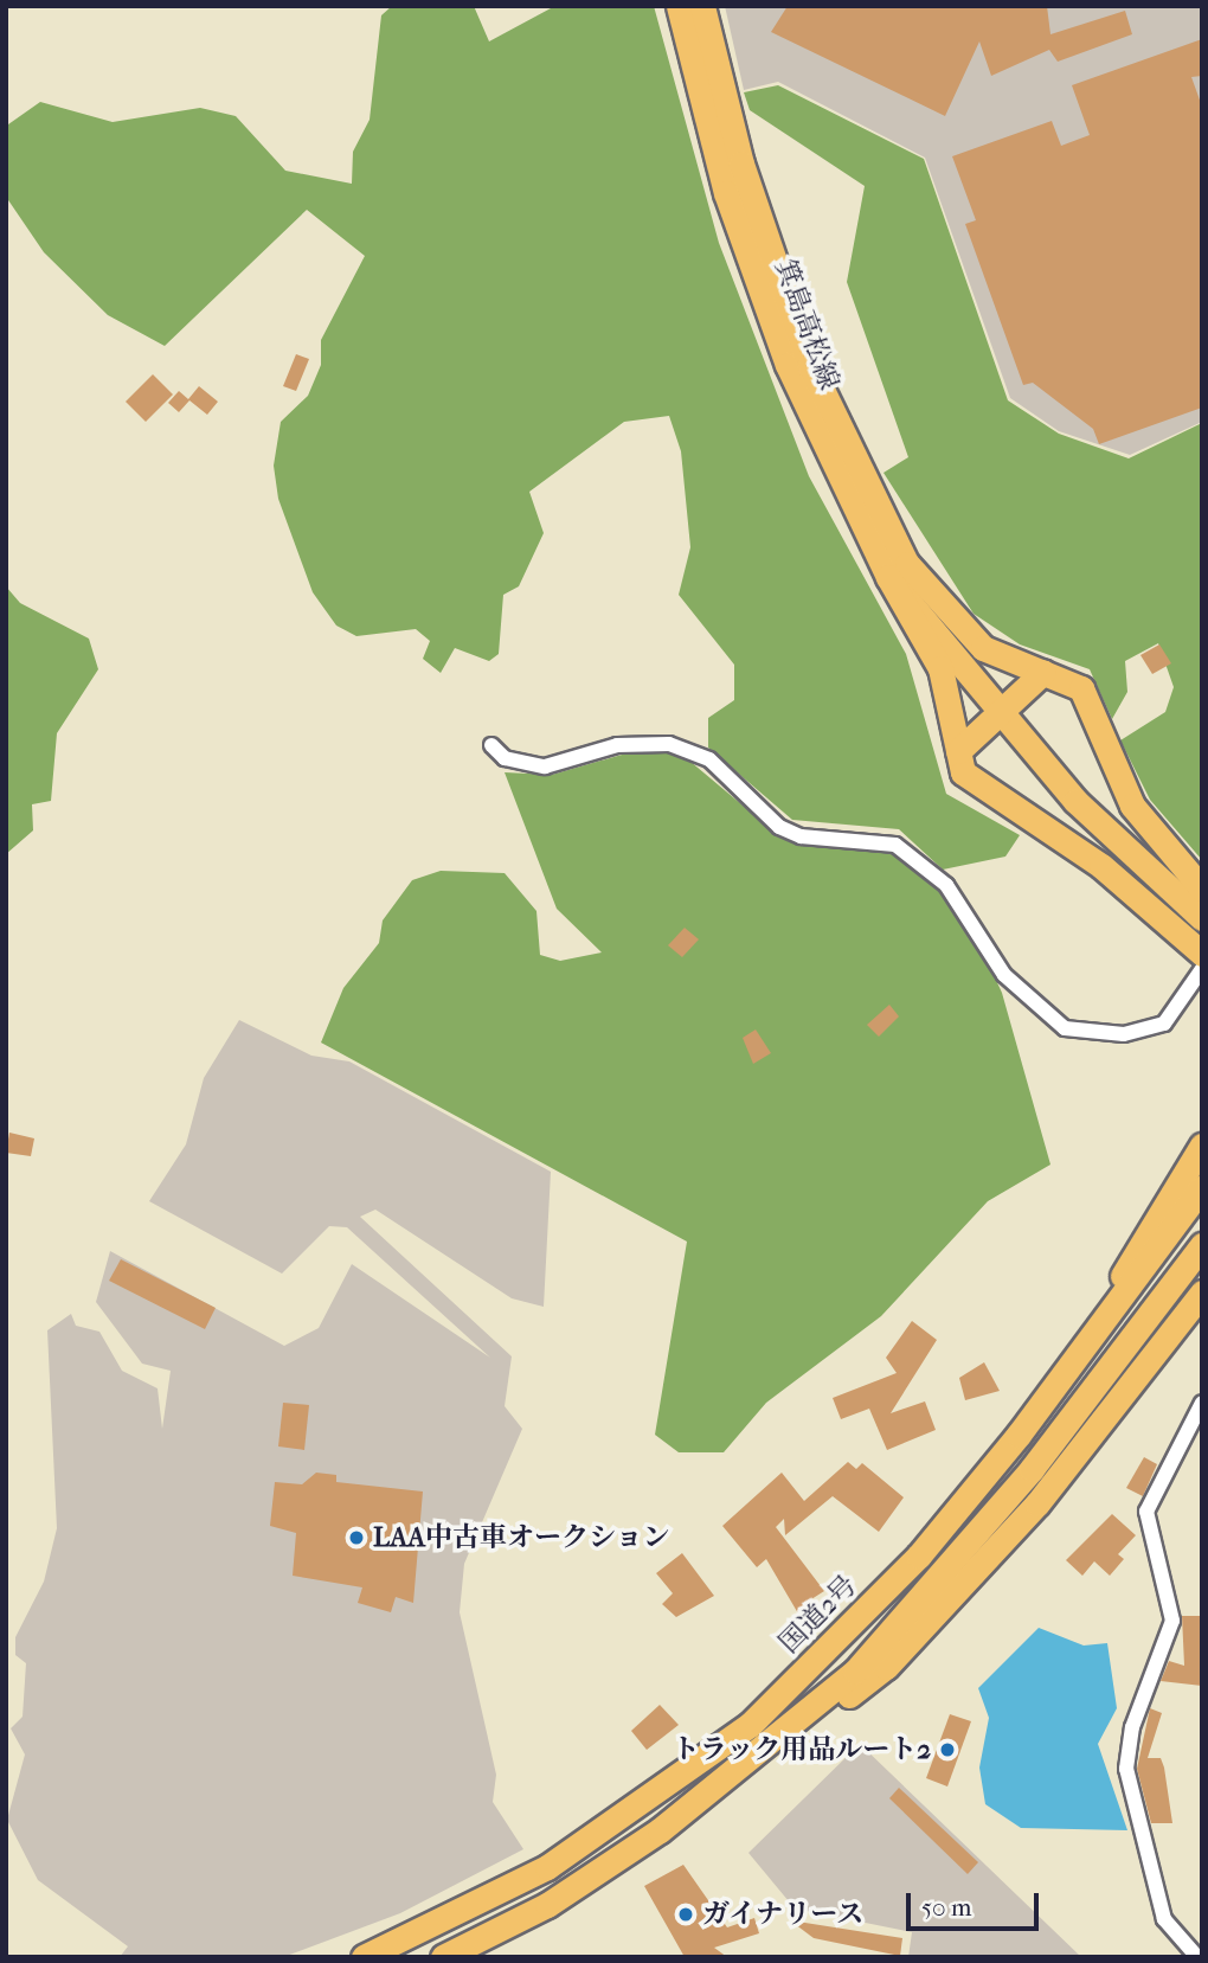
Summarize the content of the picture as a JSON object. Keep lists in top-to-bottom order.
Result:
{
  "streets": {
    "main road": ["箕島高松線", "国道2号"]
  },
  "places": ["LAA中古車オークション", "トラック用品ルート2", "ガイナリース"],
  "scale_bar": "50 m"
}
